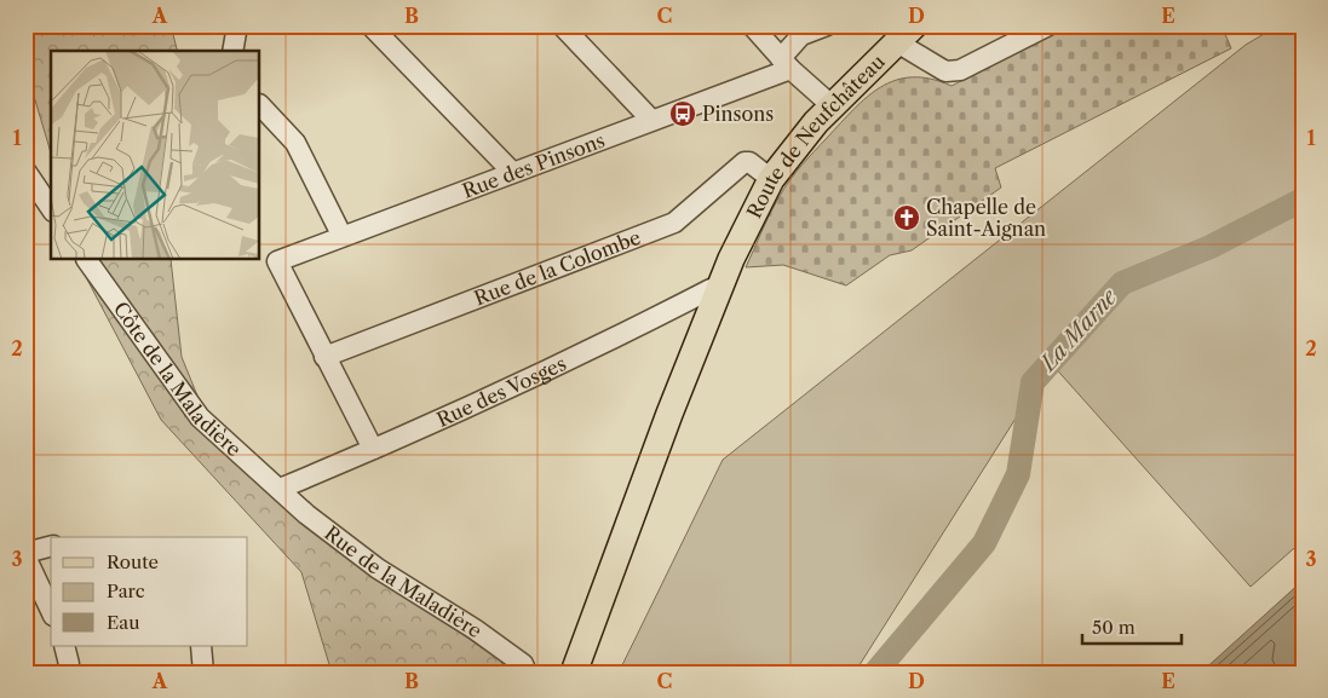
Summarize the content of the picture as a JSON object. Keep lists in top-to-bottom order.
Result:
{
  "streets": {
    "main road": ["Route de Neufchâteau"],
    "street": [
      "Rue des Pinsons",
      "Rue de la Colombe",
      "Côte de la Maladière",
      "Rue des Vosges",
      "Rue de la Maladière"
    ]
  },
  "crossings": [
    ["Route de Neufchâteau", "Rue de la Colombe"],
    ["Route de Neufchâteau", "Rue des Vosges"],
    ["Rue des Pinsons", "Rue de la Colombe"],
    ["Côte de la Maladière", "Rue des Vosges"],
    ["Côte de la Maladière", "Rue de la Maladière"],
    ["Rue des Vosges", "Rue de la Maladière"]
  ],
  "water": ["La Marne"],
  "places": {
    "bus stop": ["Pinsons"],
    "church": ["Chapelle de Saint-Aignan"]
  },
  "legend": ["Route", "Parc", "Eau"],
  "scale_bar": "50 m",
  "grid": {
    "columns": [
      "A",
      "B",
      "C",
      "D",
      "E"
    ],
    "rows": ["1", "2", "3"]
  }
}
